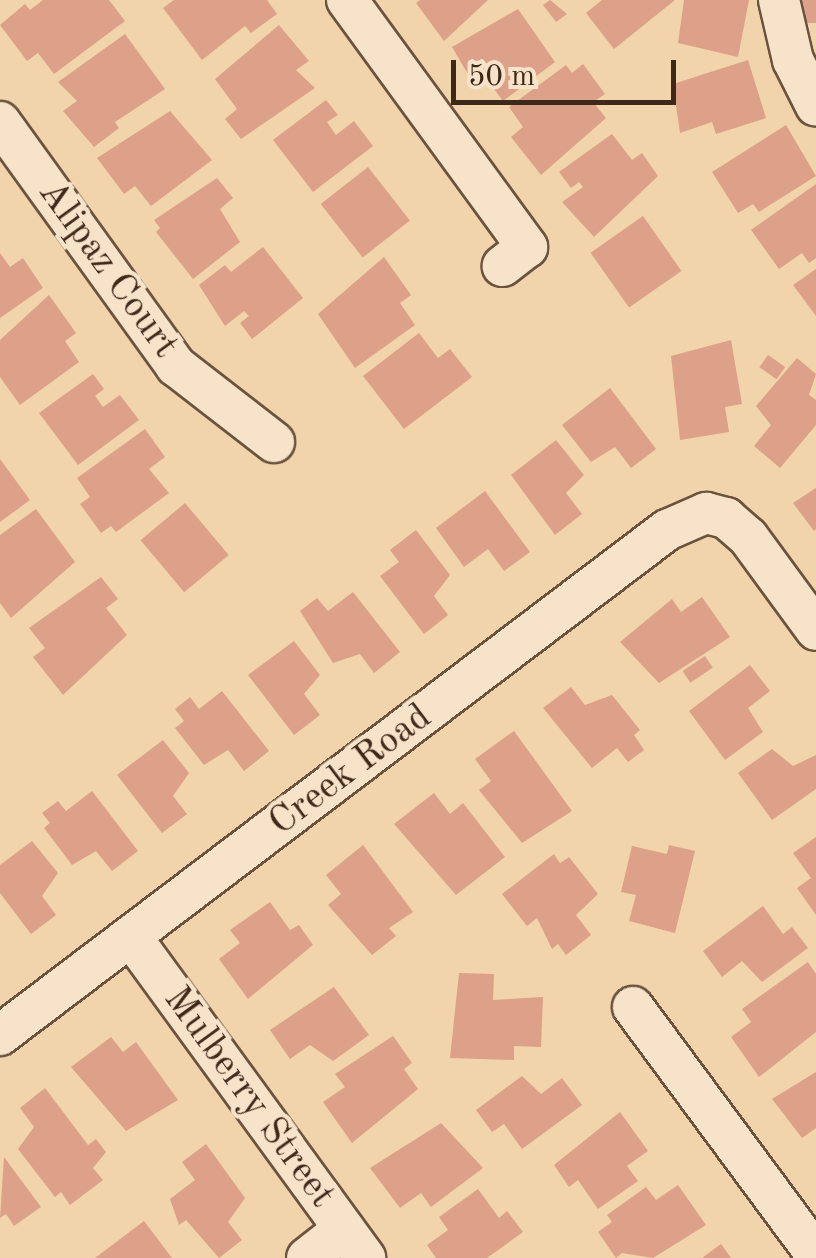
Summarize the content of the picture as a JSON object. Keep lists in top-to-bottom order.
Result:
{
  "streets": {
    "street": ["Alipaz Court", "Creek Road", "Mulberry Street"]
  },
  "crossings": [
    ["Creek Road", "Mulberry Street"]
  ],
  "scale_bar": "50 m"
}
